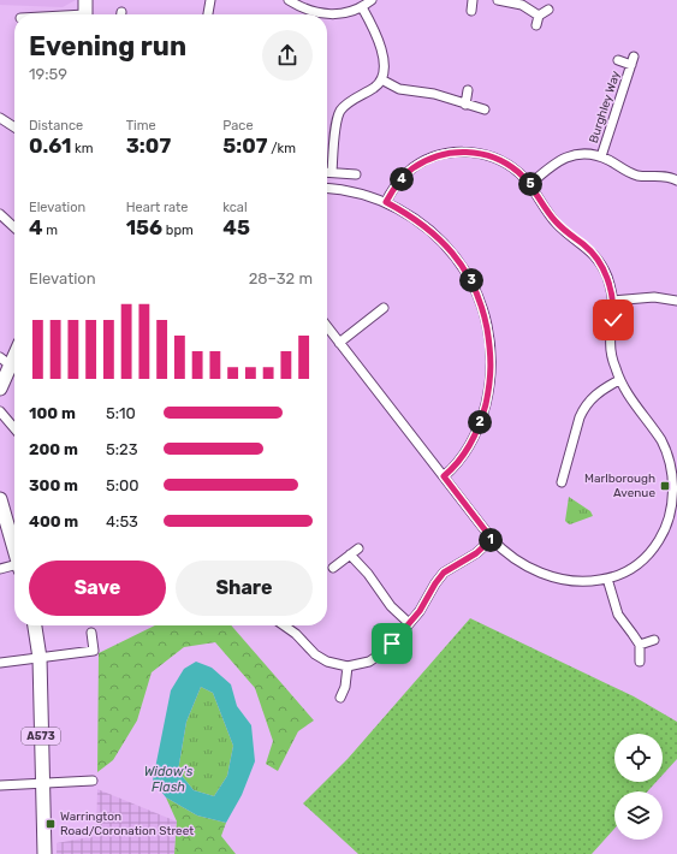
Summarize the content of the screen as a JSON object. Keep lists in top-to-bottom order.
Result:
{
  "streets": {
    "main road": ["A573"],
    "street": ["Burghley Way"]
  },
  "water": ["Widow's Flash"],
  "places": {
    "transit": ["Marlborough Avenue", "Warrington Road/Coronation Street"]
  },
  "page": {
    "heading": ["Evening run", "19:59"],
    "stats": [
      ["Distance", "0.61 km"],
      ["Time", "3:07"],
      ["Pace", "5:07 /km"],
      ["Elevation", "4 m"],
      ["Heart rate", "156 bpm"],
      ["kcal", "45"]
    ],
    "pins": [
      "4",
      "5",
      "3",
      "2",
      "1"
    ],
    "chart": ["Elevation", "28–32 m"],
    "list": [
      {
        "name": "100 m",
        "note": "5:10"
      },
      {
        "name": "200 m",
        "note": "5:23"
      },
      {
        "name": "300 m",
        "note": "5:00"
      },
      {
        "name": "400 m",
        "note": "4:53"
      }
    ],
    "buttons": ["Save", "Share"]
  }
}
